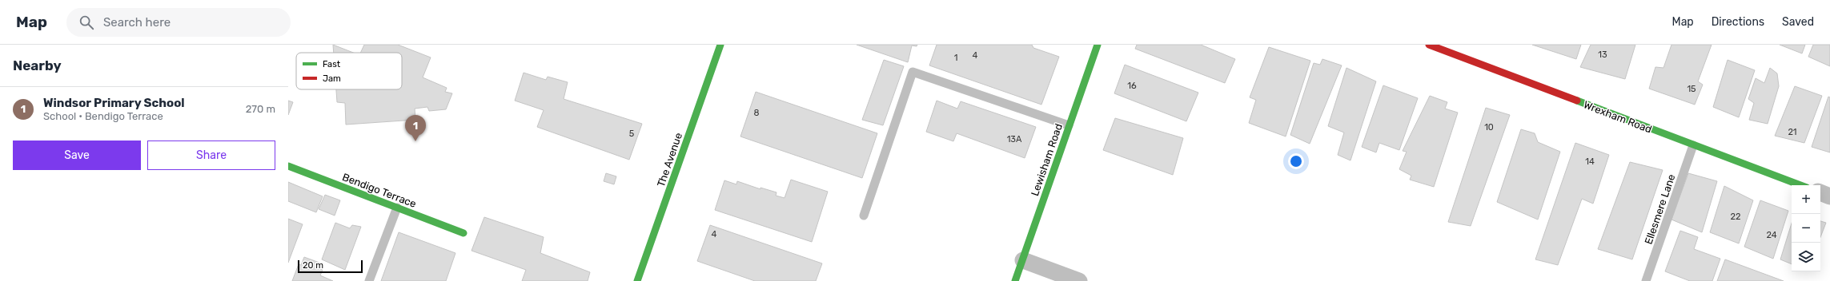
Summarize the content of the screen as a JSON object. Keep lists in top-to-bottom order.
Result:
{
  "streets": {
    "street": [
      "Wrexham Road",
      "The Avenue",
      "Lewisham Road",
      "Bendigo Terrace"
    ],
    "lane": ["Ellesmere Lane"]
  },
  "crossings": [
    ["Wrexham Road", "Ellesmere Lane"]
  ],
  "house_numbers": [
    "13",
    "4",
    "1",
    "16",
    "15",
    "8",
    "10",
    "21",
    "5",
    "13A",
    "14",
    "22",
    "4",
    "24"
  ],
  "legend": ["Fast", "Jam"],
  "scale_bar": "20 m",
  "page": {
    "header": "Map",
    "search": "Search here",
    "nav": ["Map", "Directions", "Saved"],
    "heading": "Nearby",
    "list": [
      {
        "mark": "1",
        "name": "Windsor Primary School",
        "note": "School · Bendigo Terrace",
        "value": "270 m"
      }
    ],
    "pins": "1",
    "buttons": ["Save", "Share"],
    "map_buttons": ["+", "−"],
    "scale": "20 m"
  }
}
